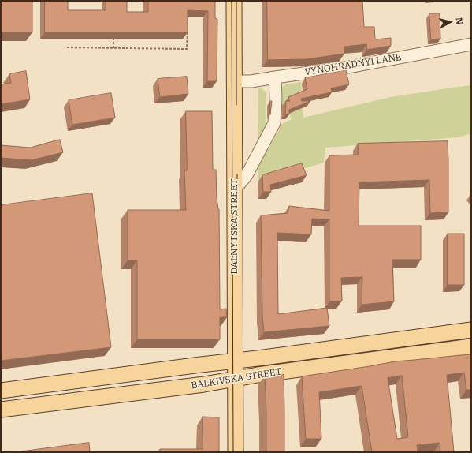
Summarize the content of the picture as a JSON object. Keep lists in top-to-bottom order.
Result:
{
  "streets": {
    "main road": ["DALNYTSKA STREET", "BALKIVSKA STREET"],
    "street": ["VYNOHRADNYI LANE"]
  },
  "crossings": [
    ["VYNOHRADNYI LANE", "DALNYTSKA STREET"],
    ["DALNYTSKA STREET", "BALKIVSKA STREET"]
  ],
  "north": "right"
}
